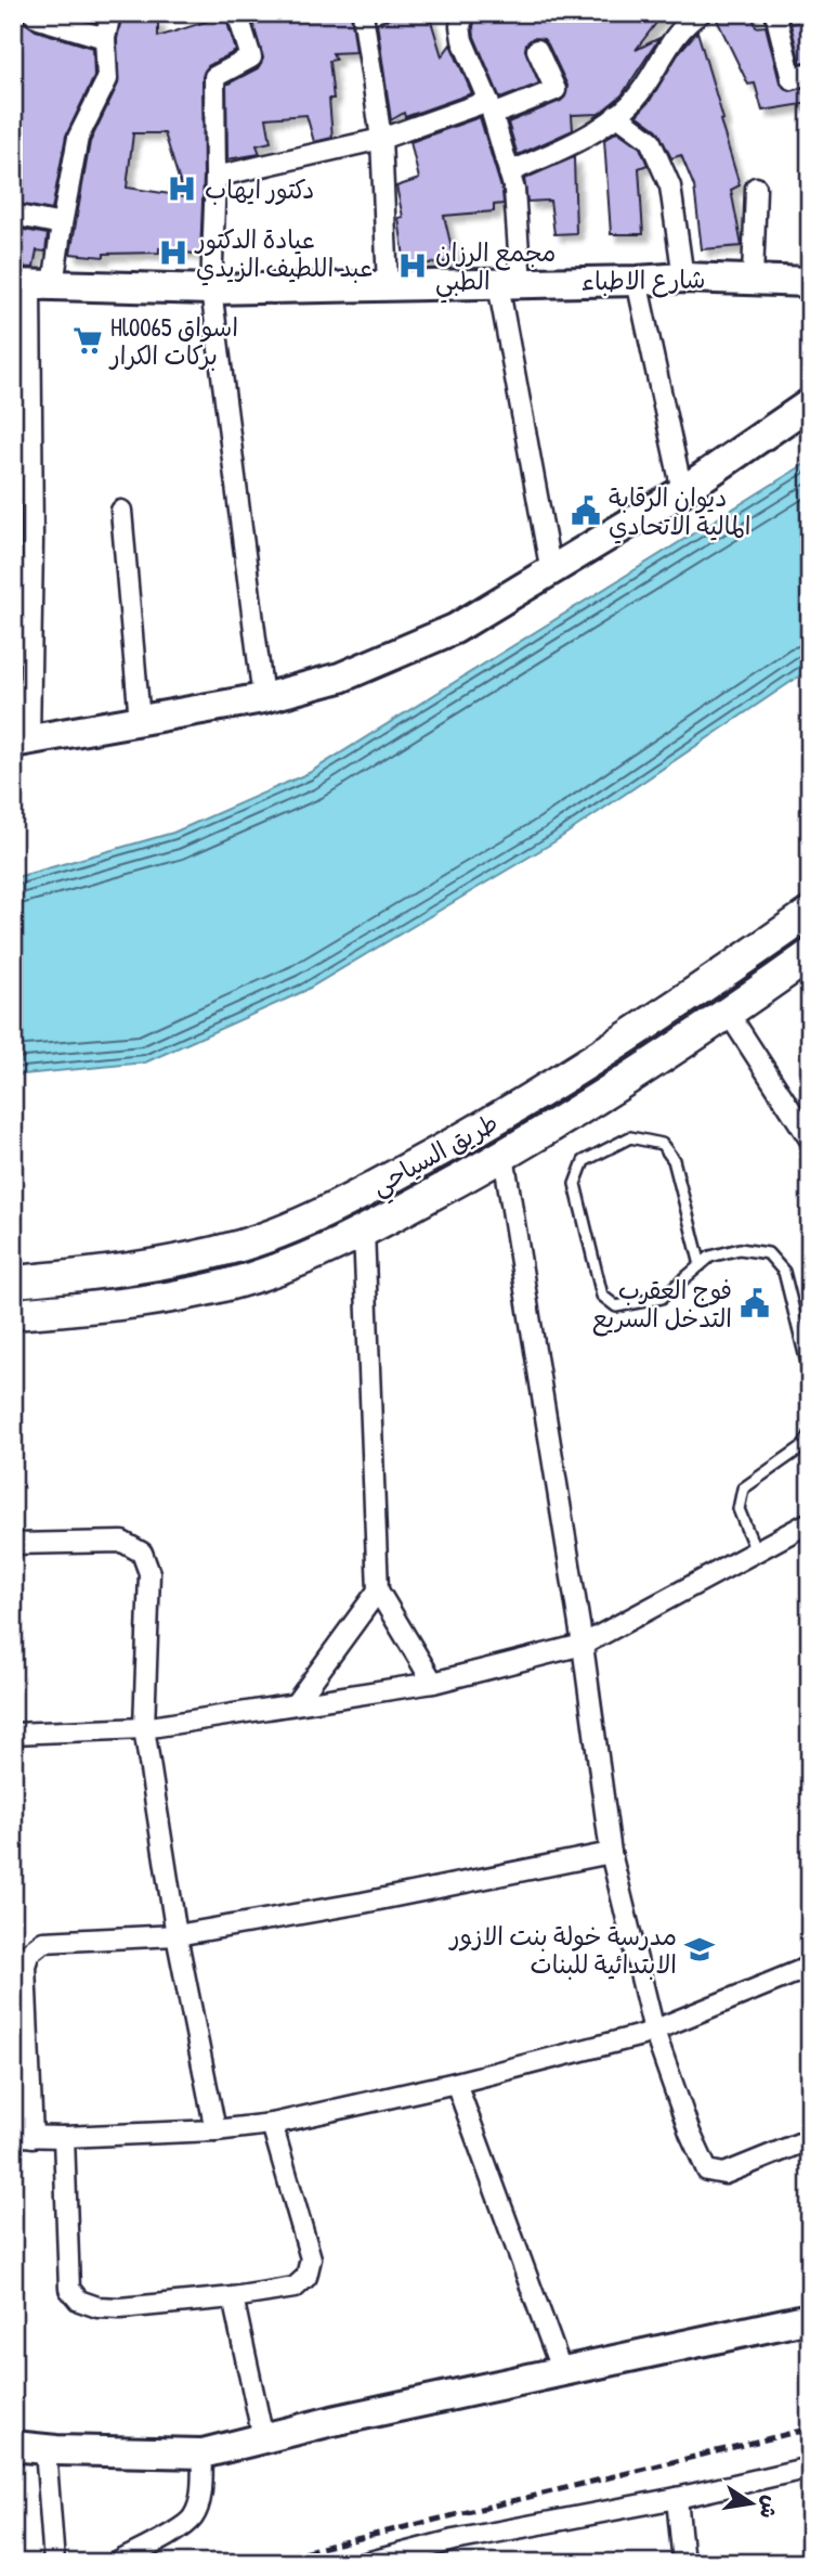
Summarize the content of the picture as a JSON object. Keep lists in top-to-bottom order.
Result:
{
  "streets": {
    "main road": ["طريق السياحي"],
    "street": ["شارع الاطباء"]
  },
  "places": {
    "hospital": ["دكتور ايهاب", "عيادة الدكتور عبد اللطيف الزيدي", "مجمع الرزان الطبي"],
    "supermarket": ["Hl0065 اسواق بركات الكرار"],
    "public building": ["ديوان الرقابة المالية الاتحادي", "فوج العقرب التدخل السريع"],
    "school or university": ["مدرسة خولة بنت الازور الابتدائية للبنات"]
  },
  "north": "right"
}
